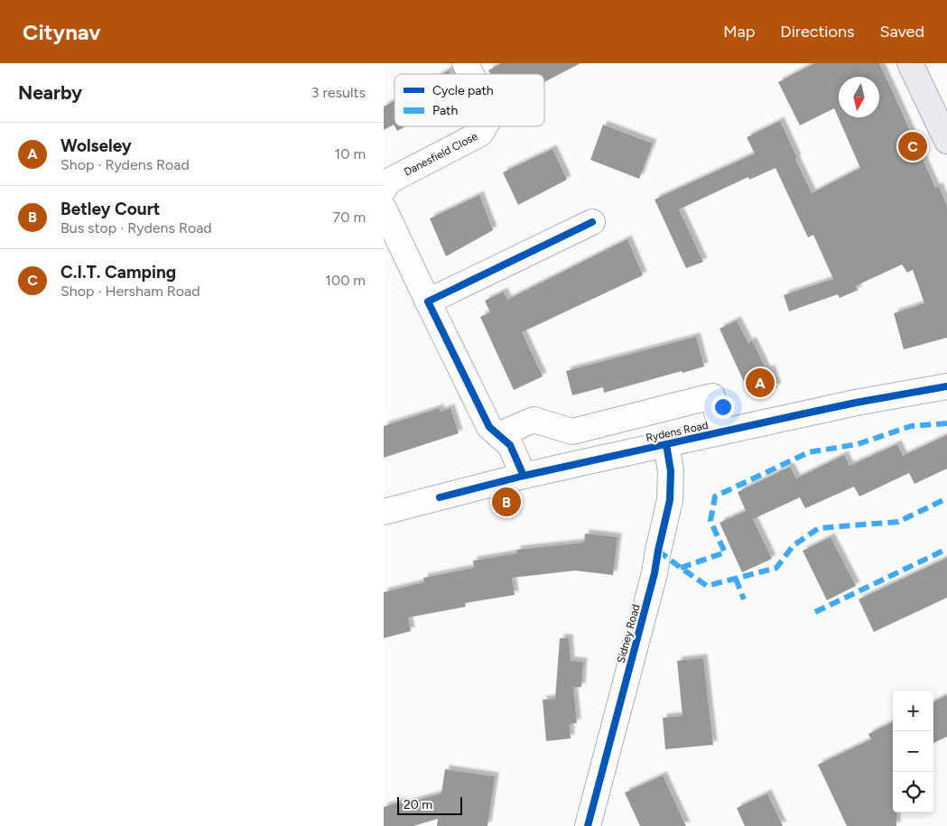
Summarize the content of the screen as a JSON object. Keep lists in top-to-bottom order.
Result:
{
  "streets": {
    "street": ["Danesfield Close", "Rydens Road", "Sidney Road"]
  },
  "crossings": [
    ["Rydens Road", "Sidney Road"]
  ],
  "legend": ["Cycle path", "Path"],
  "scale_bar": "20 m",
  "north": "bottom",
  "page": {
    "header": "Citynav",
    "nav": ["Map", "Directions", "Saved"],
    "heading": ["Nearby", "3 results"],
    "list": [
      {
        "mark": "A",
        "name": "Wolseley",
        "note": "Shop · Rydens Road",
        "value": "10 m"
      },
      {
        "mark": "B",
        "name": "Betley Court",
        "note": "Bus stop · Rydens Road",
        "value": "70 m"
      },
      {
        "mark": "C",
        "name": "C.I.T. Camping",
        "note": "Shop · Hersham Road",
        "value": "100 m"
      }
    ],
    "pins": ["C", "A", "B"],
    "map_buttons": ["+", "−"],
    "scale": "20 m"
  }
}
